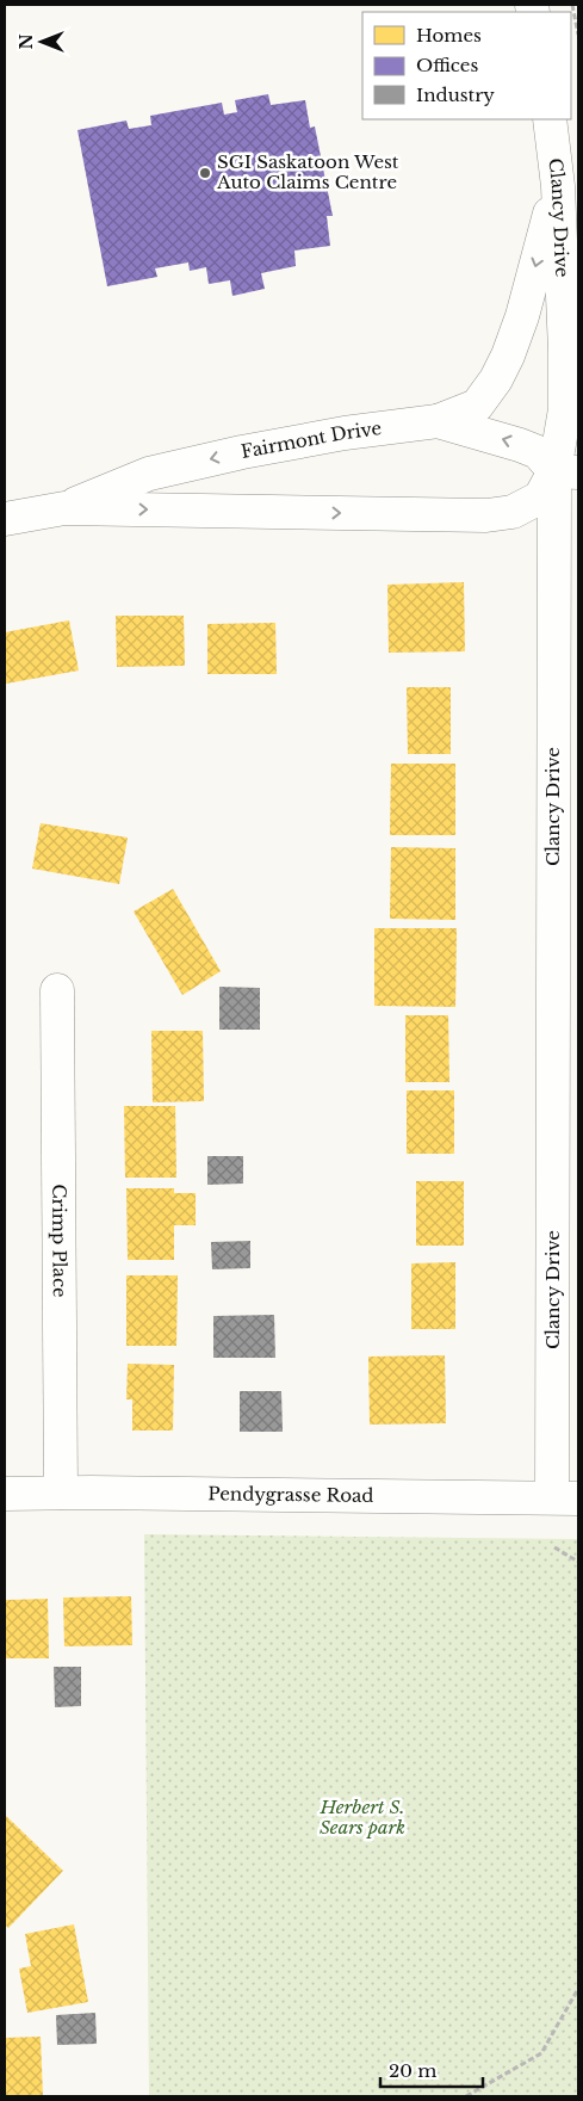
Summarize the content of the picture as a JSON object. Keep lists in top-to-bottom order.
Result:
{
  "streets": {
    "street": [
      "Clancy Drive",
      "Fairmont Drive",
      "Crimp Place",
      "Pendygrasse Road"
    ]
  },
  "crossings": [
    ["Clancy Drive", "Fairmont Drive"],
    ["Clancy Drive", "Pendygrasse Road"],
    ["Crimp Place", "Pendygrasse Road"]
  ],
  "parks": ["Herbert S. Sears park"],
  "places": ["SGI Saskatoon West Auto Claims Centre"],
  "legend": ["Homes", "Offices", "Industry"],
  "scale_bar": "20 m",
  "north": "left"
}
